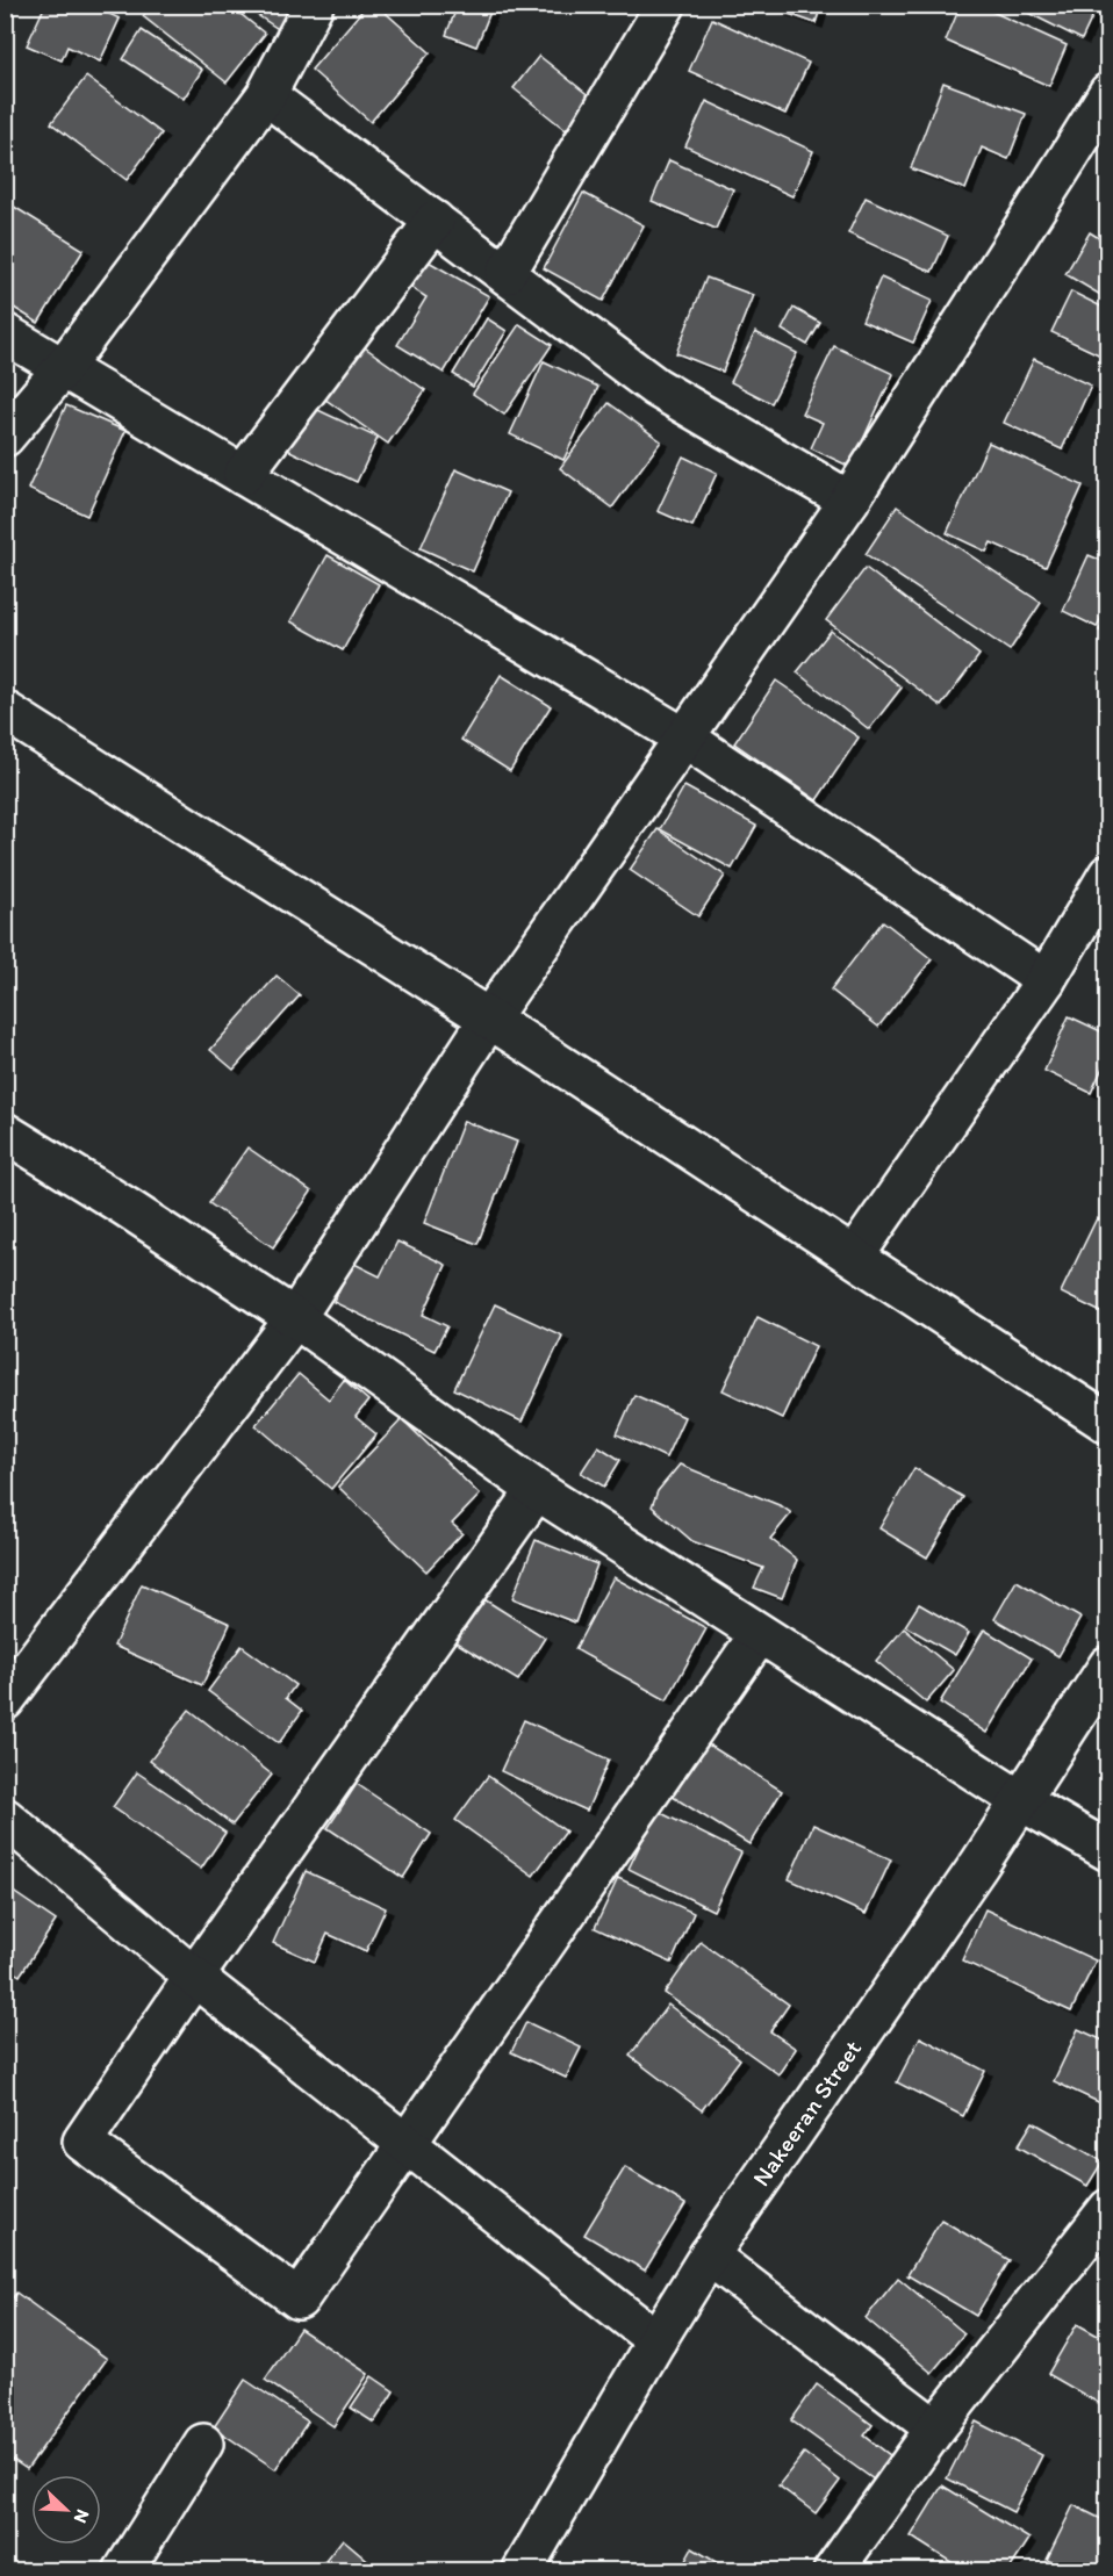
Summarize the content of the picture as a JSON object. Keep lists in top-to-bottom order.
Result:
{
  "streets": {
    "street": ["Nakeeran Street"]
  },
  "north": "bottom right"
}
